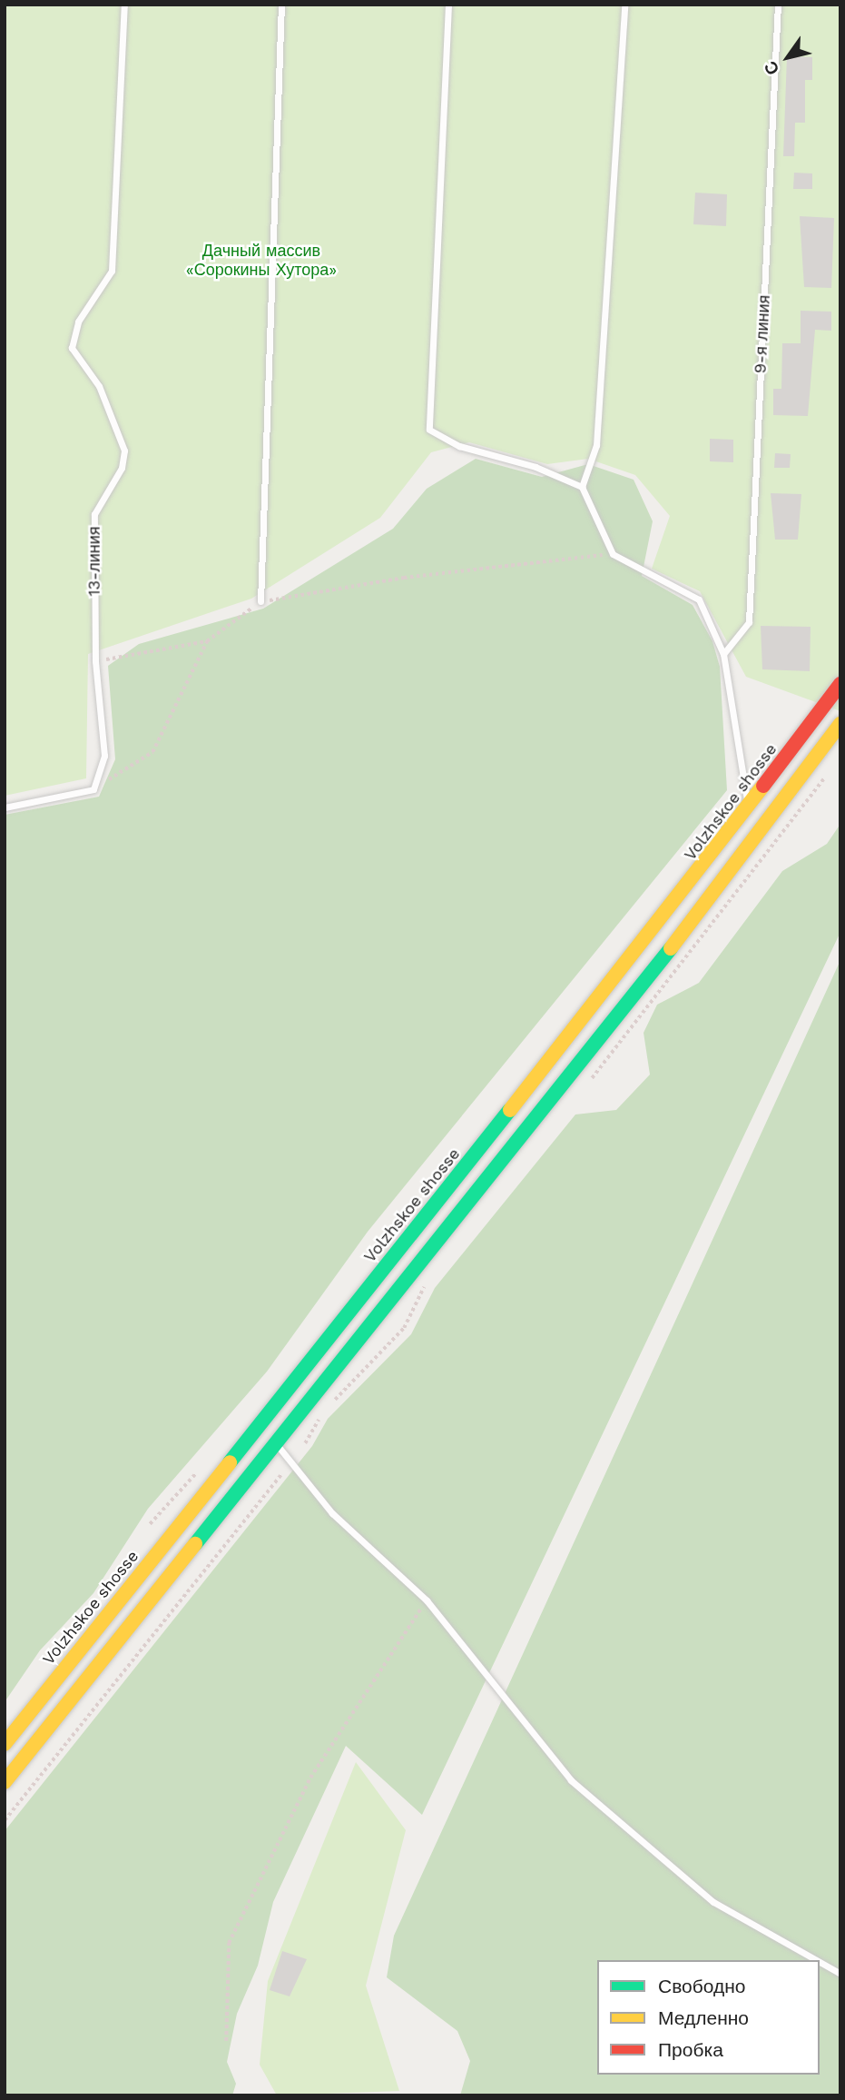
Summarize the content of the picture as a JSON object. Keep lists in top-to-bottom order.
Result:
{
  "streets": {
    "main road": ["Volzhskoe shosse"],
    "lane": ["9-я линия", "13-линия"]
  },
  "parks": ["Дачный массив «Сорокины Хутора»"],
  "legend": ["Свободно", "Медленно", "Пробка"],
  "north": "bottom left"
}
